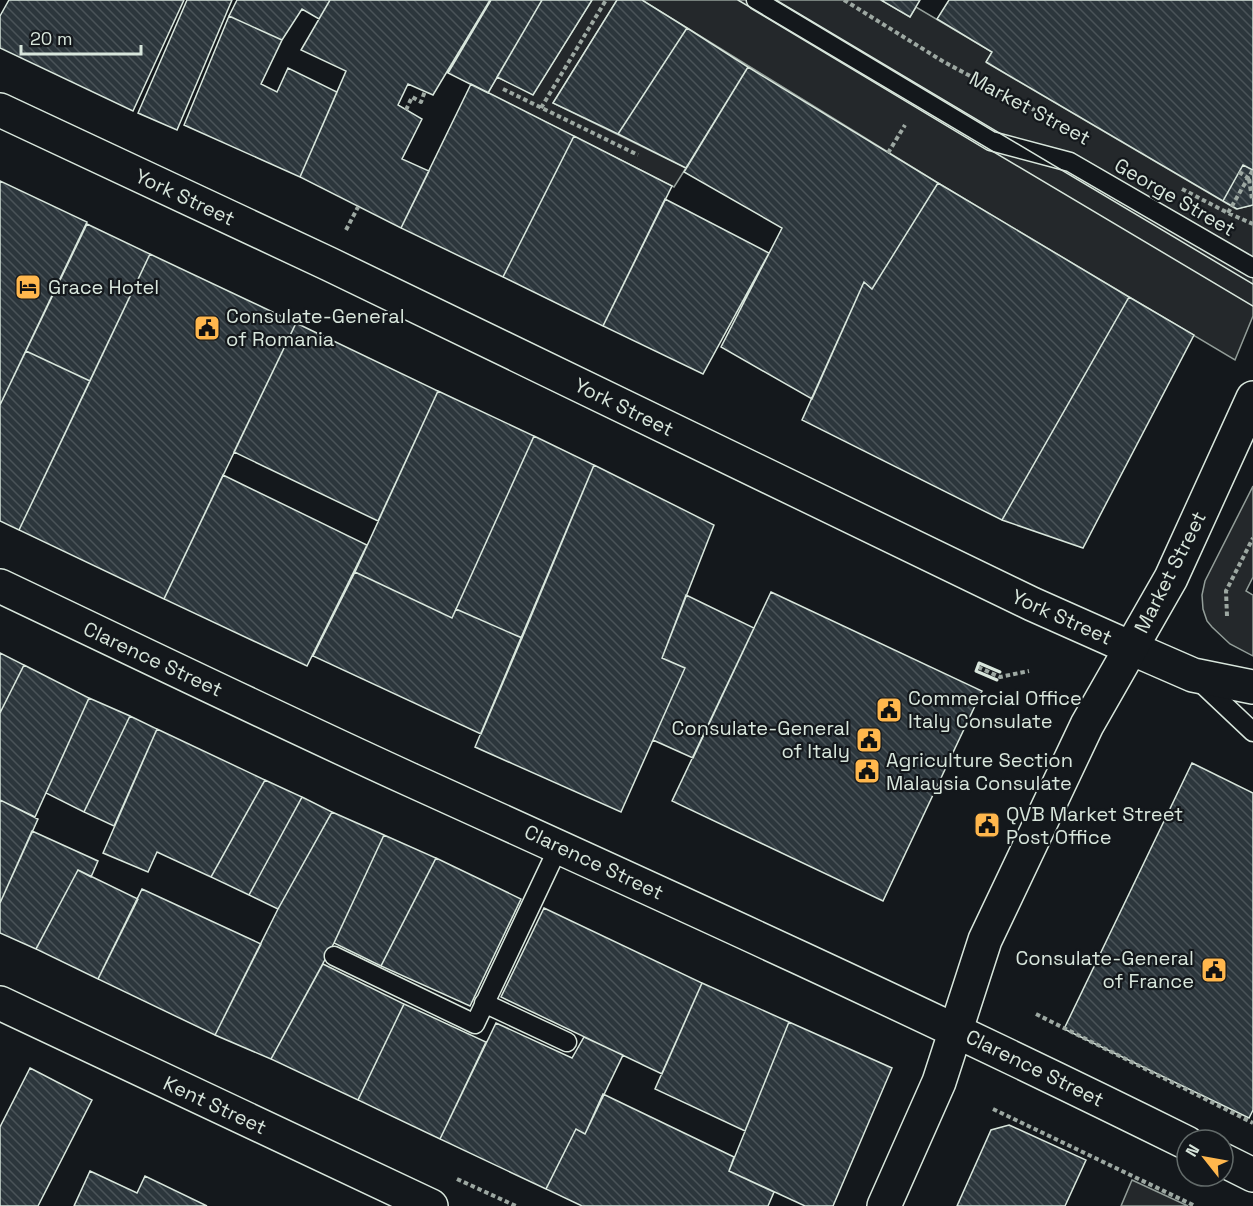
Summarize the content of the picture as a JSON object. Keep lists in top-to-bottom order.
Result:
{
  "streets": {
    "street": [
      "Market Street",
      "York Street",
      "Clarence Street",
      "Kent Street"
    ],
    "lane": ["George Street"]
  },
  "crossings": [
    ["Market Street", "York Street"],
    ["Market Street", "Clarence Street"]
  ],
  "places": {
    "hotel": ["Grace Hotel"],
    "public building": [
      "Consulate-General of Romania",
      "Commercial Office Italy Consulate",
      "Consulate-General of Italy",
      "Agriculture Section Malaysia Consulate",
      "QVB Market Street Post Office",
      "Consulate-General of France"
    ]
  },
  "scale_bar": "20 m",
  "north": "top left"
}
